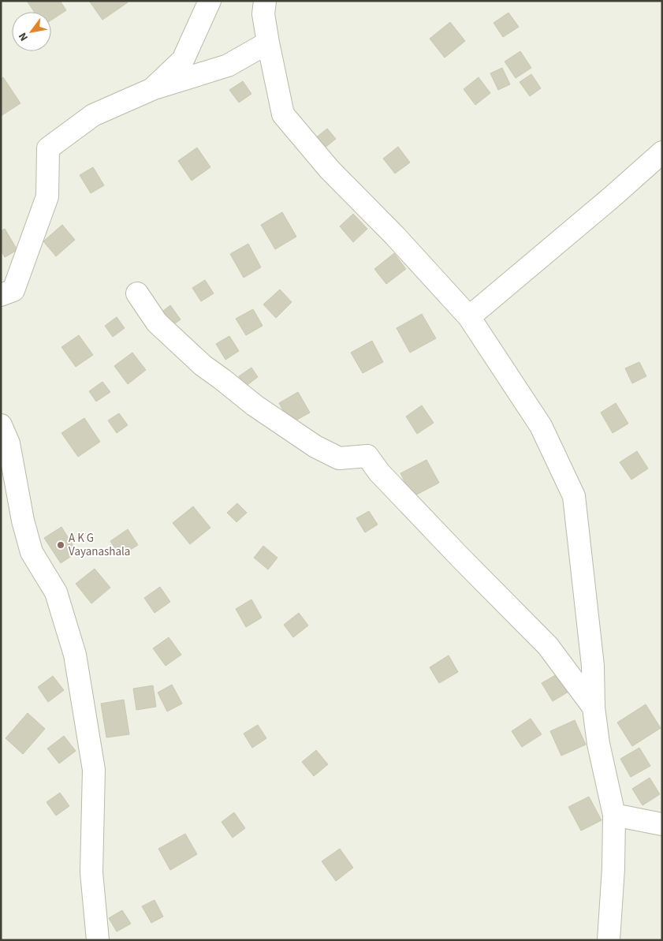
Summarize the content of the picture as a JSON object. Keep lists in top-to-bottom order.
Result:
{
  "places": ["A K G Vayanashala"],
  "north": "bottom left"
}
